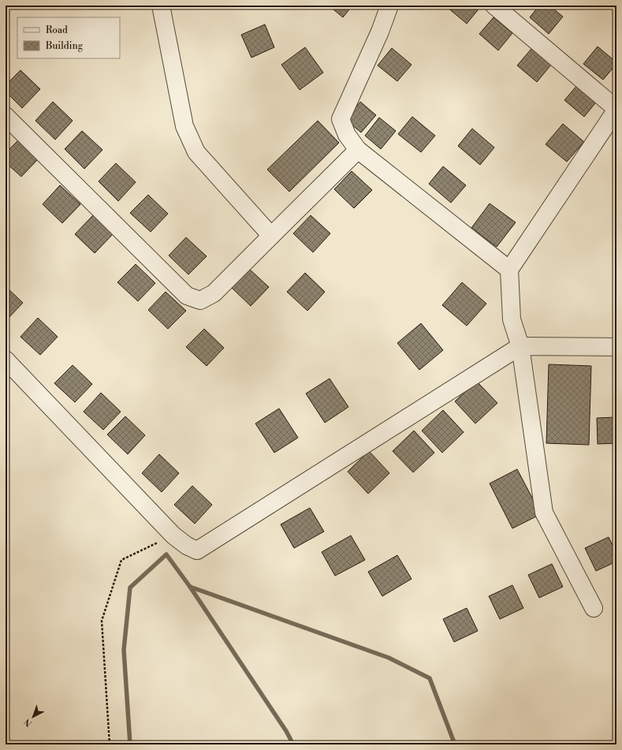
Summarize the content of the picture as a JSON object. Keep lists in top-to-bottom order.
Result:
{
  "legend": ["Road", "Building"],
  "north": "bottom left"
}
